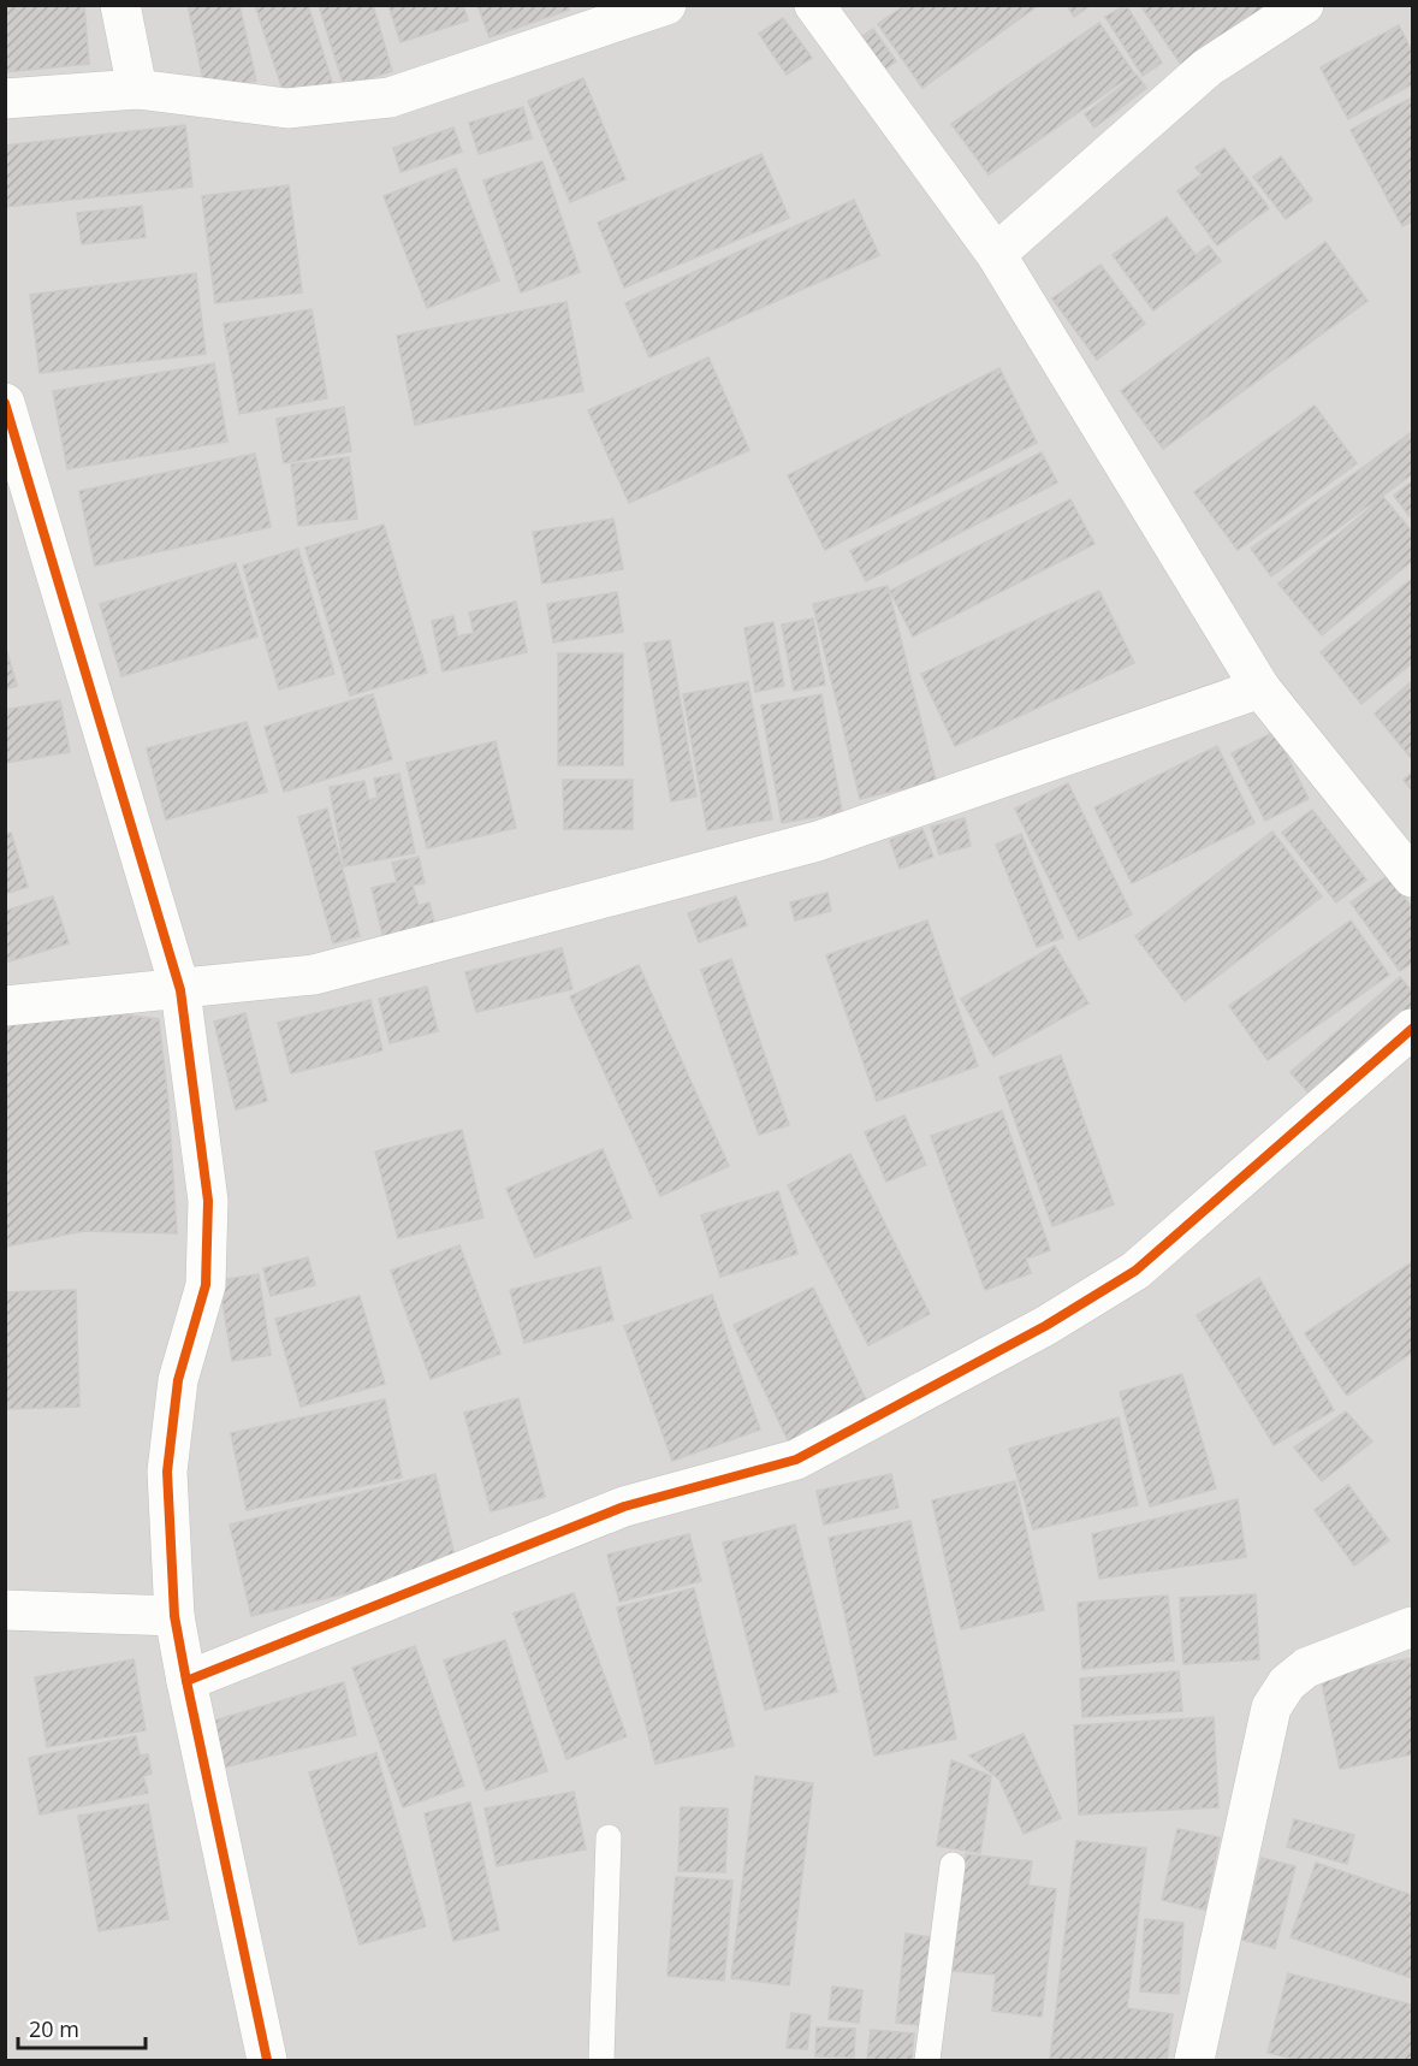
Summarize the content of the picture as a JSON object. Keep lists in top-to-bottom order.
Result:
{
  "scale_bar": "20 m"
}
